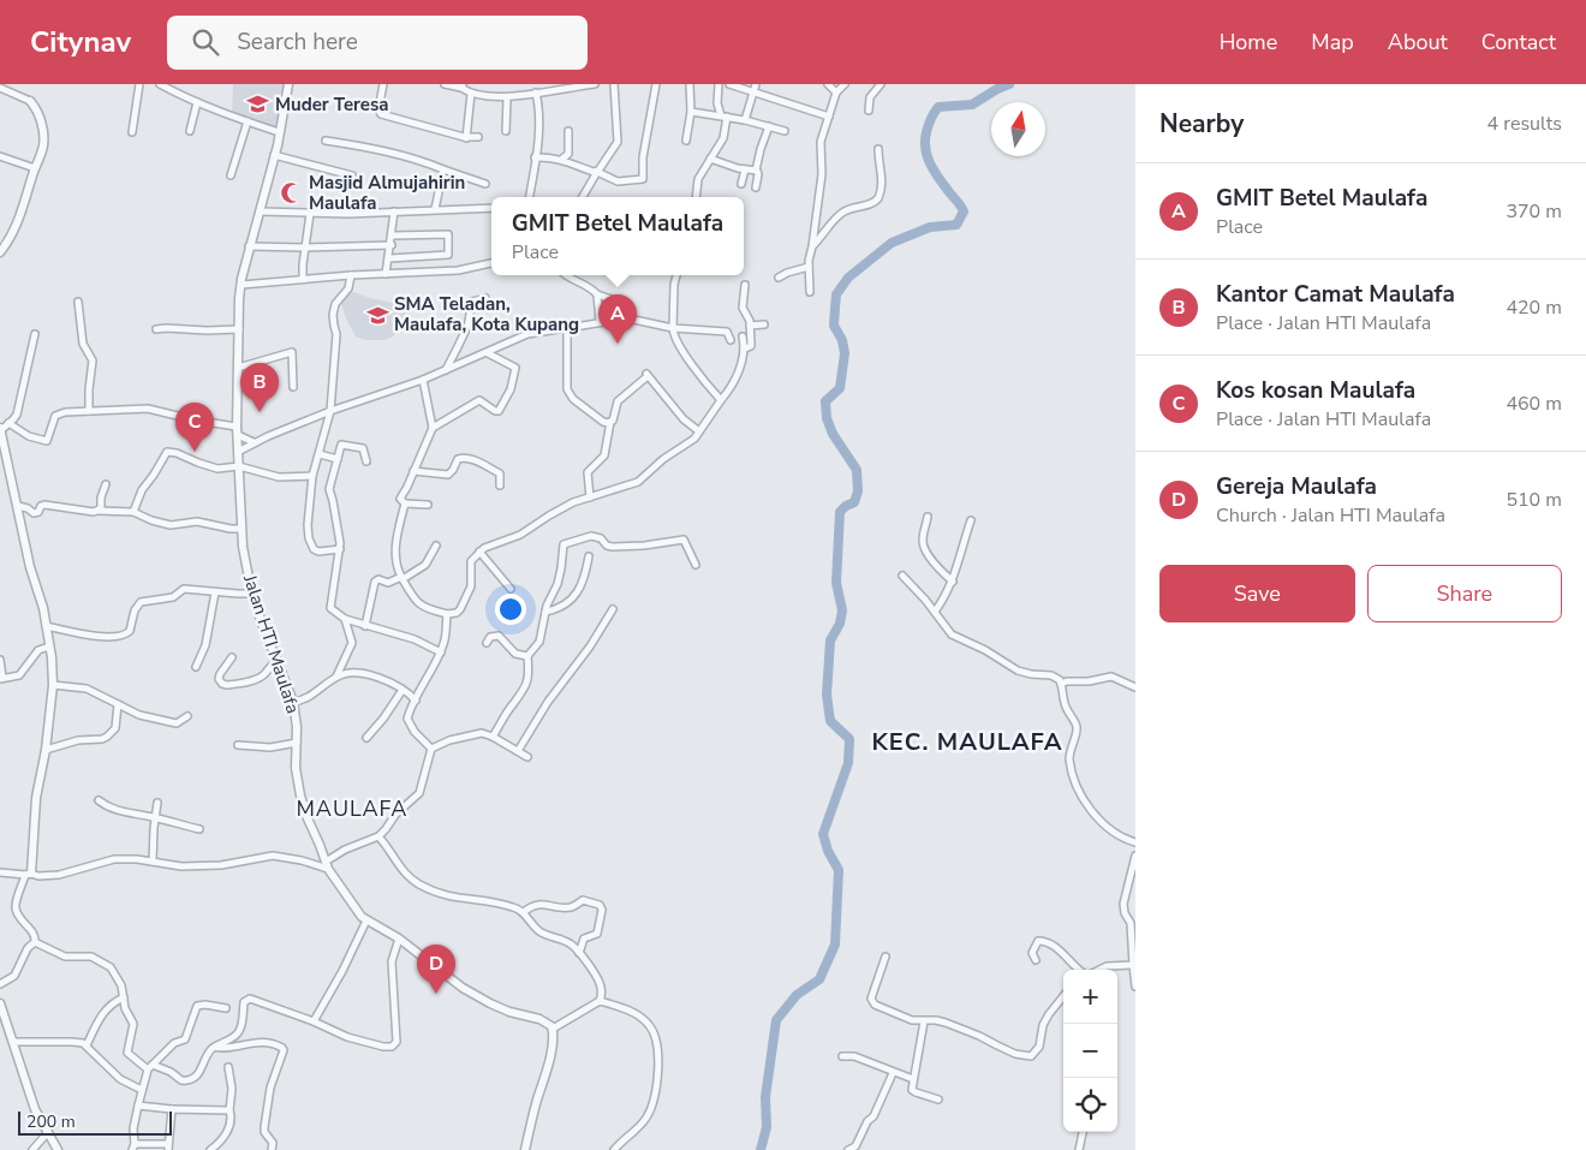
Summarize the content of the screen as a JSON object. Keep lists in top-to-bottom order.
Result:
{
  "streets": {
    "street": ["Jalan HTI Maulafa"]
  },
  "districts": ["KEC. MAULAFA", "MAULAFA"],
  "places": {
    "school or university": ["Muder Teresa", "SMA Teladan, Maulafa, Kota Kupang"],
    "mosque": ["Masjid Almujahirin Maulafa"]
  },
  "scale_bar": "200 m",
  "north": "top",
  "page": {
    "header": "Citynav",
    "search": "Search here",
    "nav": [
      "Home",
      "Map",
      "About",
      "Contact"
    ],
    "heading": ["Nearby", "4 results"],
    "list": [
      {
        "mark": "A",
        "name": "GMIT Betel Maulafa",
        "note": "Place",
        "value": "370 m"
      },
      {
        "mark": "B",
        "name": "Kantor Camat Maulafa",
        "note": "Place · Jalan HTI Maulafa",
        "value": "420 m"
      },
      {
        "mark": "C",
        "name": "Kos kosan Maulafa",
        "note": "Place · Jalan HTI Maulafa",
        "value": "460 m"
      },
      {
        "mark": "D",
        "name": "Gereja Maulafa",
        "note": "Church · Jalan HTI Maulafa",
        "value": "510 m"
      }
    ],
    "popup": ["GMIT Betel Maulafa", "Place"],
    "pins": [
      "A",
      "B",
      "C",
      "D"
    ],
    "buttons": ["Save", "Share"],
    "map_buttons": ["+", "−"],
    "scale": "200 m"
  }
}
